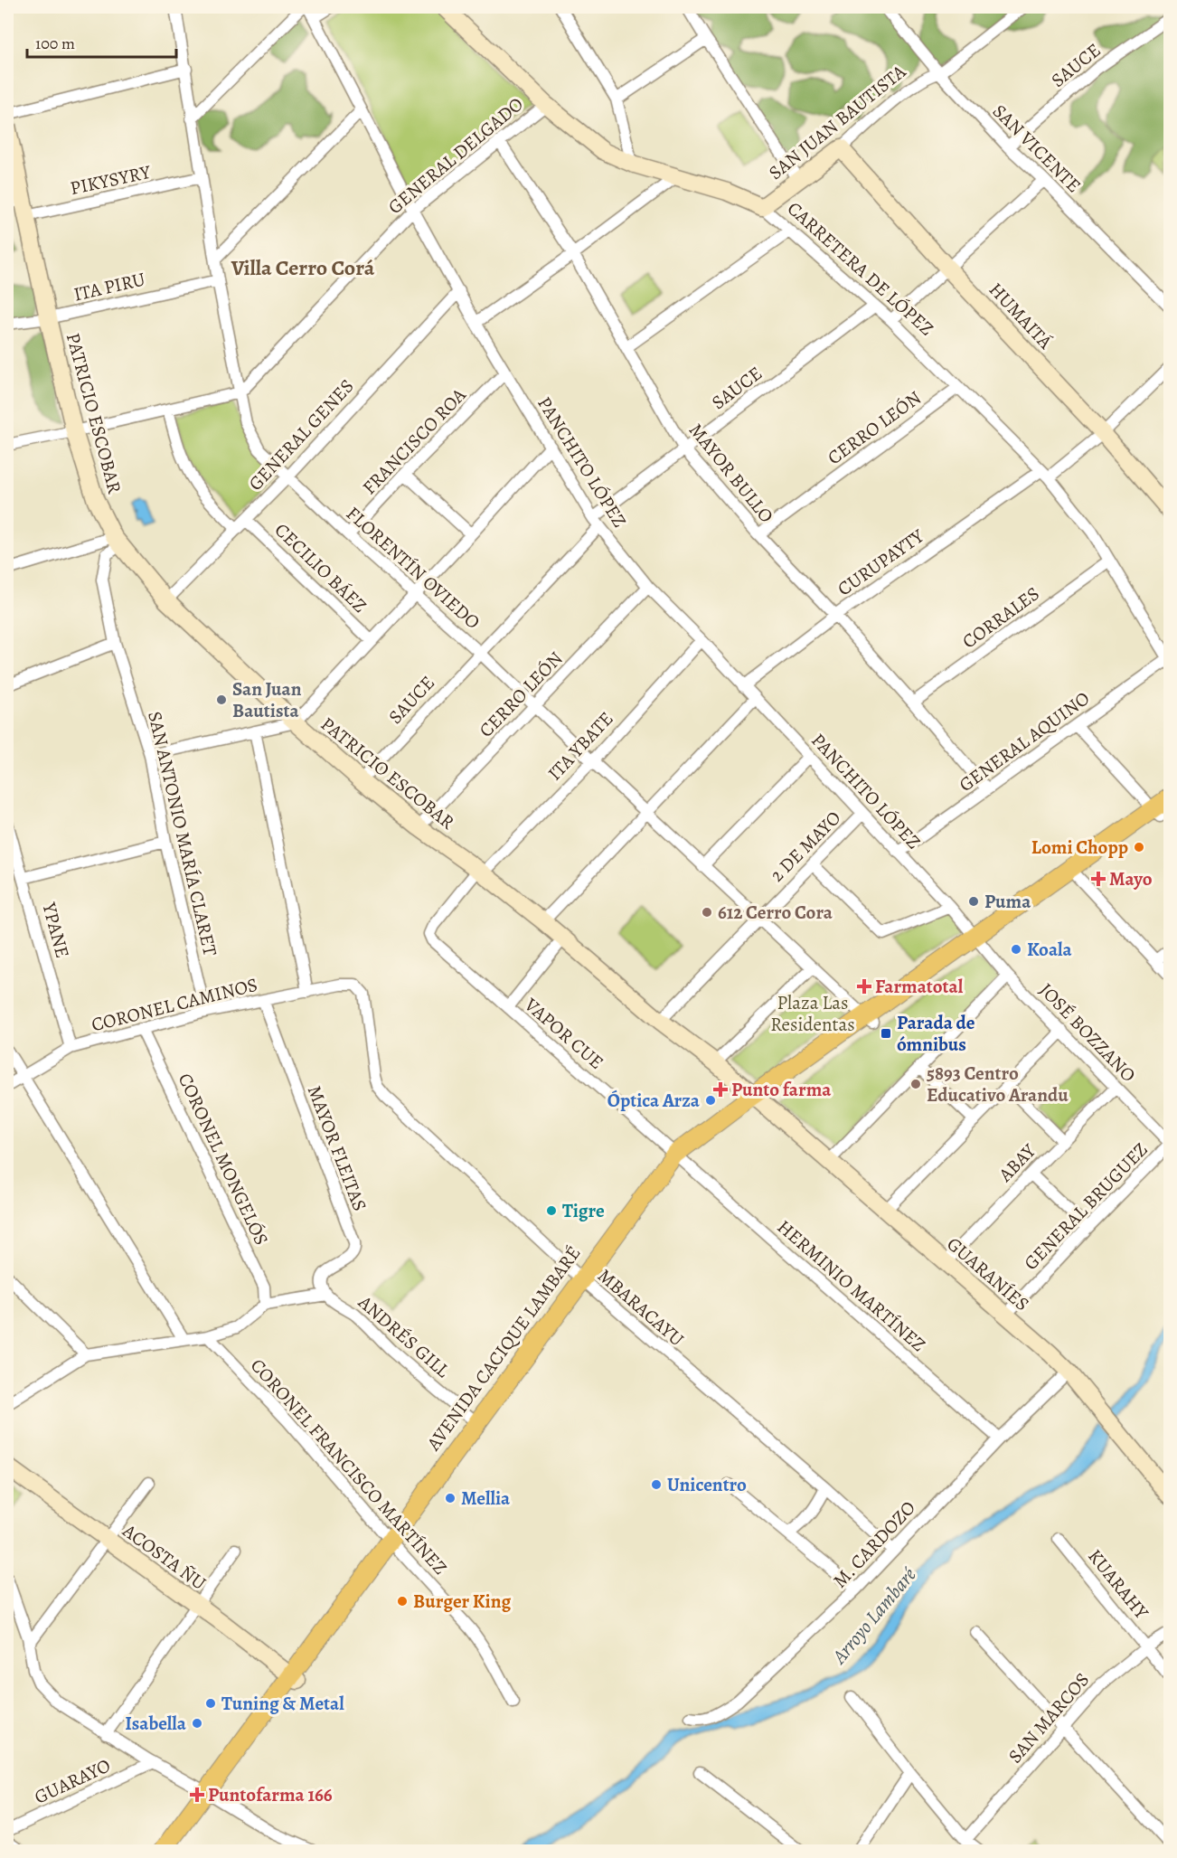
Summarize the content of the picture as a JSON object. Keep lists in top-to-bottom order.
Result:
{
  "streets": {
    "main road": ["AVENIDA CACIQUE LAMBARÉ"],
    "street": [
      "SAUCE",
      "SAN JUAN BAUTISTA",
      "SAN VICENTE",
      "GENERAL DELGADO",
      "PIKYSYRY",
      "CARRETERA DE LÓPEZ",
      "ITA PIRU",
      "HUMAITÁ",
      "PATRICIO ESCOBAR",
      "CERRO LEÓN",
      "GENERAL GENES",
      "FRANCISCO ROA",
      "PANCHITO LÓPEZ",
      "MAYOR BULLO",
      "CURUPAYTY",
      "CECILIO BÁEZ",
      "FLORENTÍN OVIEDO",
      "CORRALES",
      "GENERAL AQUINO",
      "ITA YBATE",
      "SAN ANTONIO MARÍA CLARET",
      "2 DE MAYO",
      "YPANE",
      "CORONEL CAMINOS",
      "JOSÉ BOZZANO",
      "VAPOR CUE",
      "MAYOR FLEITAS",
      "CORONEL MONGELÓS",
      "ABAY",
      "GENERAL BRUGUEZ",
      "GUARANÍES",
      "HERMINIO MARTÍNEZ",
      "MBARACAYU",
      "ANDRÉS GILL",
      "CORONEL FRANCISCO MARTÍNEZ",
      "M. CARDOZO",
      "ACOSTA ÑU",
      "KUARAHY",
      "SAN MARCOS",
      "GUARAYO"
    ]
  },
  "crossings": [
    ["SAUCE", "SAN VICENTE"],
    ["SAUCE", "CARRETERA DE LÓPEZ"],
    ["SAUCE", "PATRICIO ESCOBAR"],
    ["SAUCE", "PANCHITO LÓPEZ"],
    ["SAUCE", "MAYOR BULLO"],
    ["SAUCE", "FLORENTÍN OVIEDO"],
    ["SAN JUAN BAUTISTA", "SAN VICENTE"],
    ["SAN JUAN BAUTISTA", "CARRETERA DE LÓPEZ"],
    ["SAN JUAN BAUTISTA", "HUMAITÁ"],
    ["GENERAL DELGADO", "CARRETERA DE LÓPEZ"],
    ["GENERAL DELGADO", "PANCHITO LÓPEZ"],
    ["GENERAL DELGADO", "MAYOR BULLO"],
    ["GENERAL DELGADO", "FLORENTÍN OVIEDO"],
    ["PIKYSYRY", "PATRICIO ESCOBAR"],
    ["PIKYSYRY", "FLORENTÍN OVIEDO"],
    ["CARRETERA DE LÓPEZ", "CERRO LEÓN"],
    ["CARRETERA DE LÓPEZ", "CURUPAYTY"],
    ["CARRETERA DE LÓPEZ", "CORRALES"],
    ["CARRETERA DE LÓPEZ", "GENERAL AQUINO"],
    ["ITA PIRU", "PATRICIO ESCOBAR"],
    ["ITA PIRU", "FLORENTÍN OVIEDO"],
    ["HUMAITÁ", "CURUPAYTY"],
    ["PATRICIO ESCOBAR", "CERRO LEÓN"],
    ["PATRICIO ESCOBAR", "GENERAL GENES"],
    ["PATRICIO ESCOBAR", "ITA YBATE"],
    ["PATRICIO ESCOBAR", "SAN ANTONIO MARÍA CLARET"],
    ["PATRICIO ESCOBAR", "2 DE MAYO"],
    ["PATRICIO ESCOBAR", "GUARANÍES"],
    ["PATRICIO ESCOBAR", "AVENIDA CACIQUE LAMBARÉ"],
    ["CERRO LEÓN", "PANCHITO LÓPEZ"],
    ["CERRO LEÓN", "MAYOR BULLO"],
    ["CERRO LEÓN", "FLORENTÍN OVIEDO"],
    ["GENERAL GENES", "PANCHITO LÓPEZ"],
    ["GENERAL GENES", "CECILIO BÁEZ"],
    ["GENERAL GENES", "FLORENTÍN OVIEDO"],
    ["FRANCISCO ROA", "PANCHITO LÓPEZ"],
    ["FRANCISCO ROA", "FLORENTÍN OVIEDO"],
    ["PANCHITO LÓPEZ", "CURUPAYTY"],
    ["PANCHITO LÓPEZ", "GENERAL AQUINO"],
    ["PANCHITO LÓPEZ", "ITA YBATE"],
    ["PANCHITO LÓPEZ", "2 DE MAYO"],
    ["PANCHITO LÓPEZ", "JOSÉ BOZZANO"],
    ["PANCHITO LÓPEZ", "AVENIDA CACIQUE LAMBARÉ"],
    ["MAYOR BULLO", "CURUPAYTY"],
    ["MAYOR BULLO", "CORRALES"],
    ["MAYOR BULLO", "GENERAL AQUINO"],
    ["FLORENTÍN OVIEDO", "ITA YBATE"],
    ["FLORENTÍN OVIEDO", "2 DE MAYO"],
    ["FLORENTÍN OVIEDO", "AVENIDA CACIQUE LAMBARÉ"],
    ["ITA YBATE", "VAPOR CUE"],
    ["SAN ANTONIO MARÍA CLARET", "CORONEL CAMINOS"],
    ["YPANE", "CORONEL CAMINOS"],
    ["CORONEL CAMINOS", "MAYOR FLEITAS"],
    ["CORONEL CAMINOS", "CORONEL MONGELÓS"],
    ["CORONEL CAMINOS", "MBARACAYU"],
    ["JOSÉ BOZZANO", "ABAY"],
    ["JOSÉ BOZZANO", "GENERAL BRUGUEZ"],
    ["JOSÉ BOZZANO", "AVENIDA CACIQUE LAMBARÉ"],
    ["VAPOR CUE", "HERMINIO MARTÍNEZ"],
    ["VAPOR CUE", "AVENIDA CACIQUE LAMBARÉ"],
    ["MAYOR FLEITAS", "ANDRÉS GILL"],
    ["ABAY", "GUARANÍES"],
    ["GENERAL BRUGUEZ", "GUARANÍES"],
    ["GUARANÍES", "AVENIDA CACIQUE LAMBARÉ"],
    ["GUARANÍES", "M. CARDOZO"],
    ["HERMINIO MARTÍNEZ", "AVENIDA CACIQUE LAMBARÉ"],
    ["HERMINIO MARTÍNEZ", "M. CARDOZO"],
    ["MBARACAYU", "AVENIDA CACIQUE LAMBARÉ"],
    ["MBARACAYU", "M. CARDOZO"],
    ["ANDRÉS GILL", "AVENIDA CACIQUE LAMBARÉ"],
    ["AVENIDA CACIQUE LAMBARÉ", "CORONEL FRANCISCO MARTÍNEZ"],
    ["AVENIDA CACIQUE LAMBARÉ", "ACOSTA ÑU"],
    ["KUARAHY", "SAN MARCOS"]
  ],
  "districts": ["Villa Cerro Corá"],
  "water": ["Arroyo Lambaré"],
  "parks": ["Plaza Las Residentas"],
  "places": {
    "other": [
      "San Juan Bautista",
      "Lomi Chopp",
      "Puma",
      "612 Cerro Cora",
      "Koala",
      "5893 Centro Educativo Arandu",
      "Óptica Arza",
      "Tigre",
      "Unicentro",
      "Mellia",
      "Burger King",
      "Tuning & Metal",
      "Isabella"
    ],
    "health": [
      "Mayo",
      "Farmatotal",
      "Punto farma",
      "Puntofarma 166"
    ],
    "transit": ["Parada de ómnibus"]
  },
  "scale_bar": "100 m"
}
